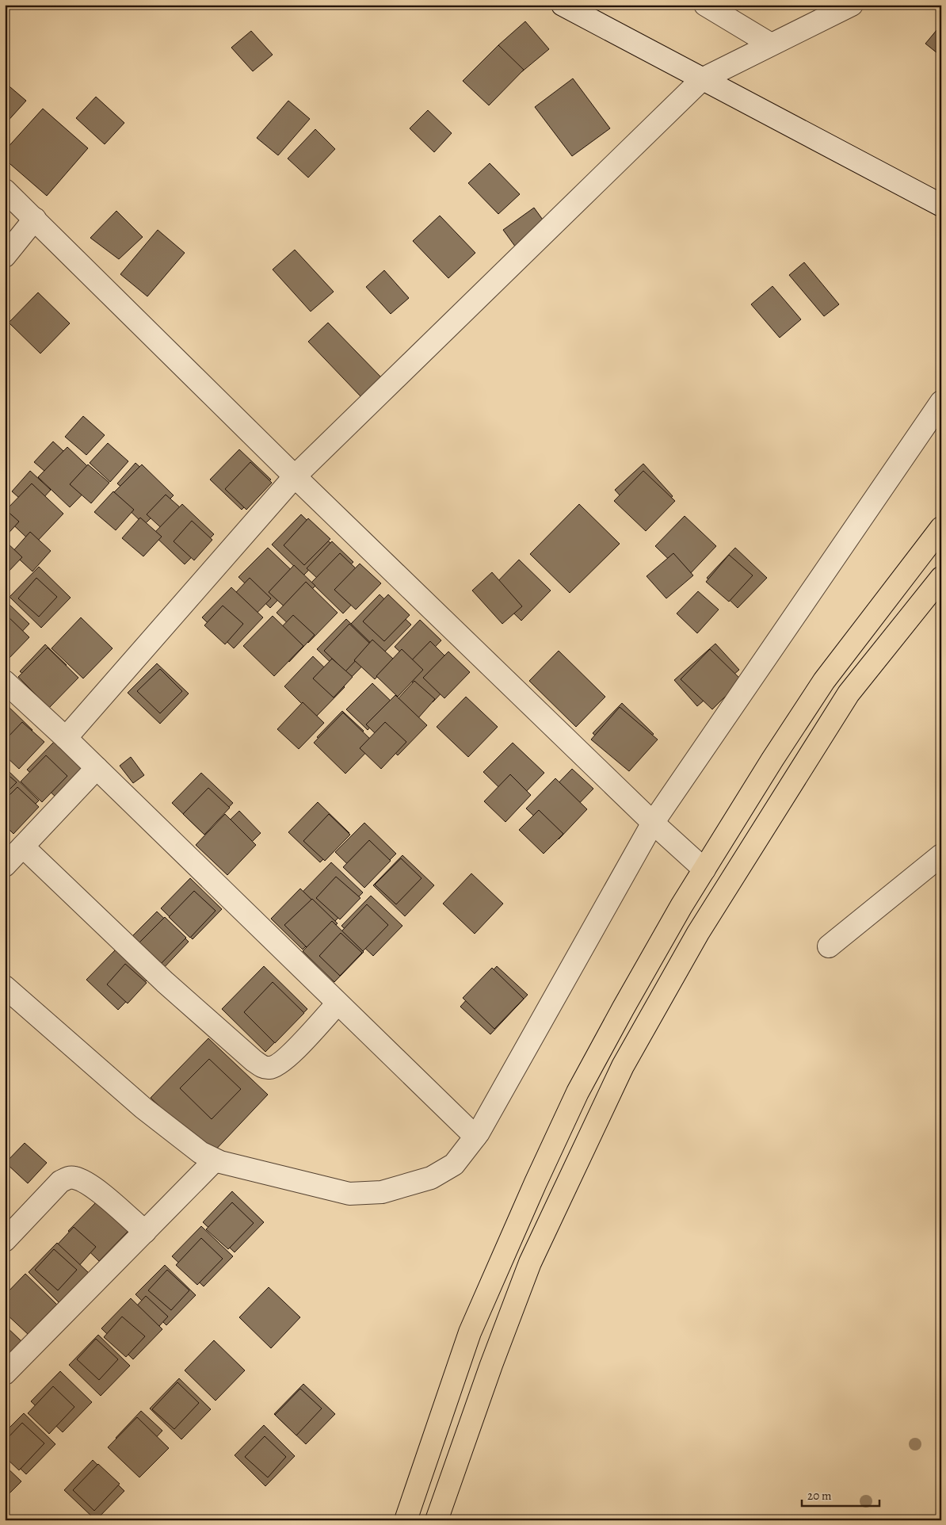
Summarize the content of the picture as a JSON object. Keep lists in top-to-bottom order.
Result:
{
  "scale_bar": "20 m"
}
